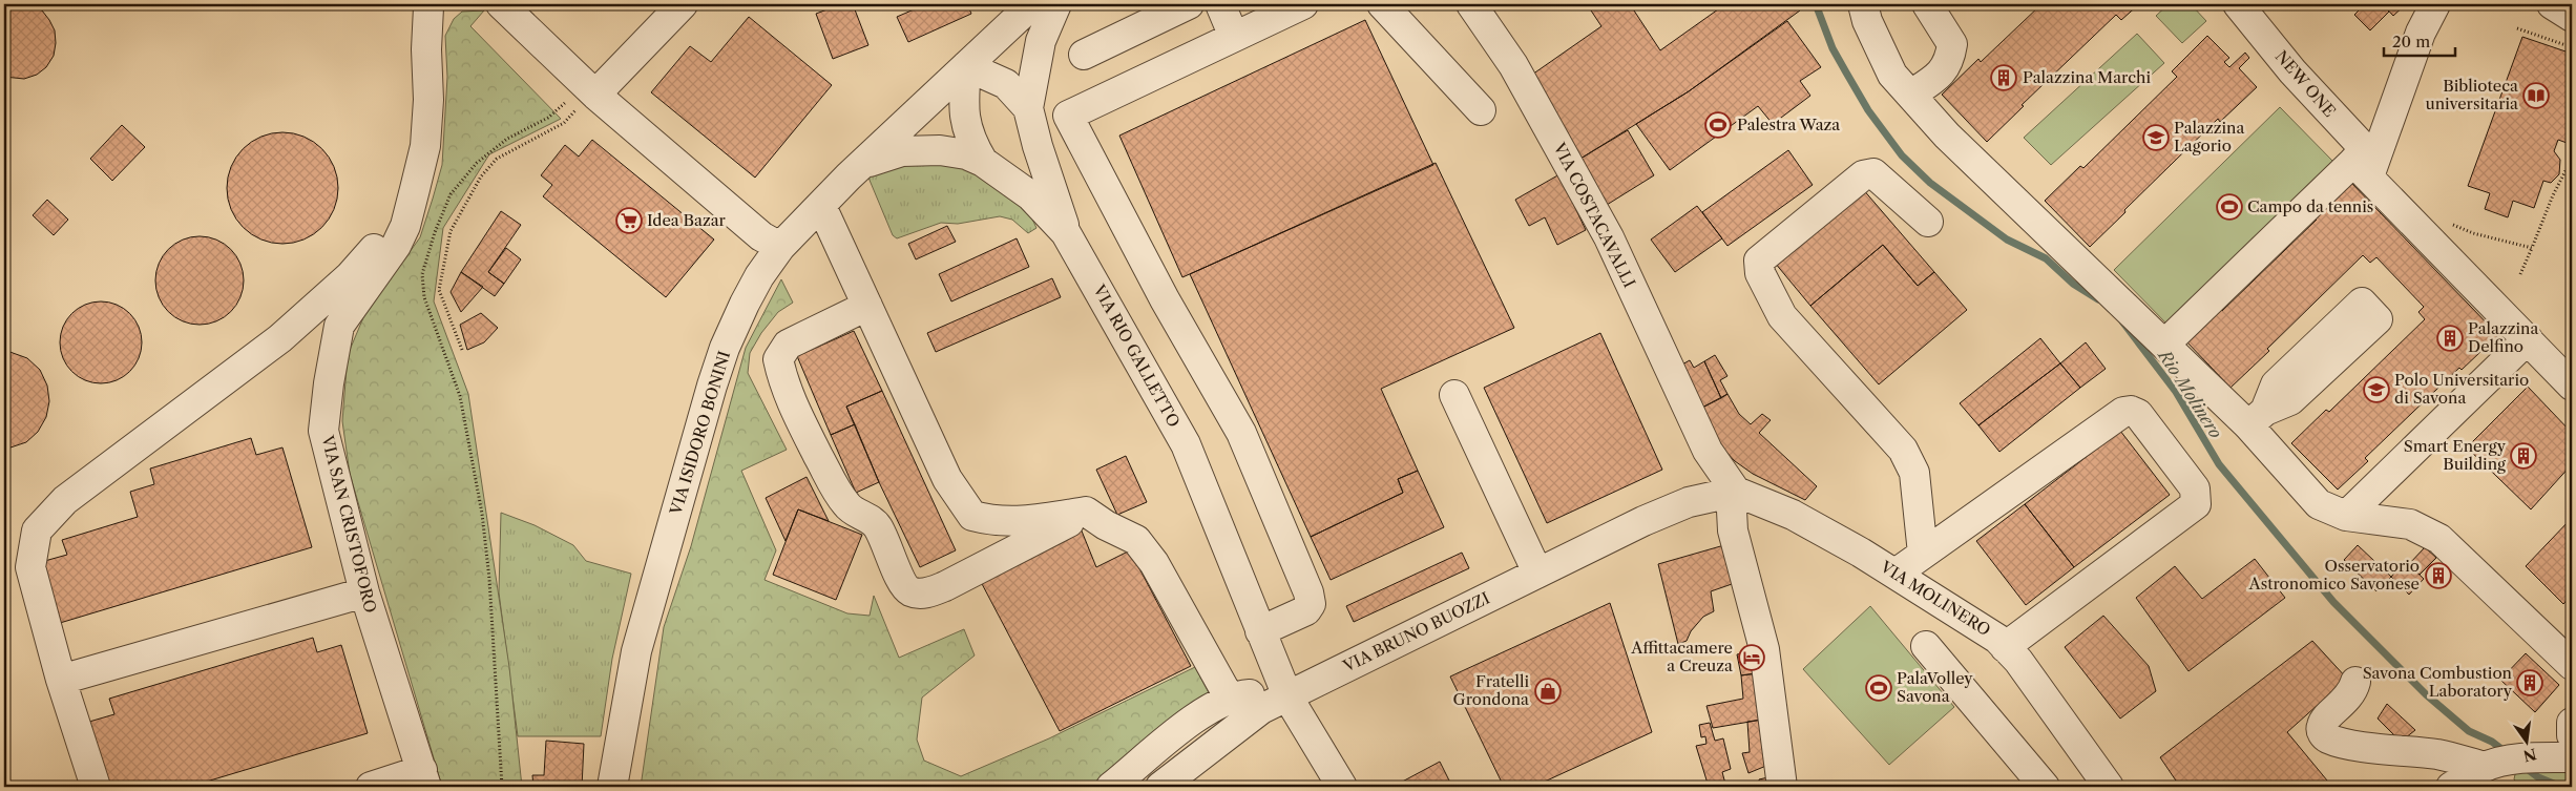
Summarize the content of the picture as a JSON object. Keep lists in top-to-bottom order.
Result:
{
  "streets": {
    "street": [
      "NEW ONE",
      "VIA COSTACAVALLI",
      "VIA RIO GALLETTO",
      "VIA ISIDORO BONINI",
      "VIA SAN CRISTOFORO",
      "VIA MOLINERO",
      "VIA BRUNO BUOZZI"
    ]
  },
  "crossings": [
    ["VIA COSTACAVALLI", "VIA MOLINERO"],
    ["VIA COSTACAVALLI", "VIA BRUNO BUOZZI"],
    ["VIA RIO GALLETTO", "VIA ISIDORO BONINI"],
    ["VIA RIO GALLETTO", "VIA BRUNO BUOZZI"],
    ["VIA MOLINERO", "VIA BRUNO BUOZZI"]
  ],
  "water": ["Rio Molinero"],
  "places": {
    "building": [
      "Palazzina Marchi",
      "Palazzina Delfino",
      "Smart Energy Building",
      "Osservatorio Astronomico Savonese",
      "Savona Combustion Laboratory"
    ],
    "library": ["Biblioteca universitaria"],
    "sports": ["Palestra Waza", "Campo da tennis", "PalaVolley Savona"],
    "school or university": ["Palazzina Lagorio", "Polo Universitario di Savona"],
    "supermarket": ["Idea Bazar"],
    "hotel": ["Affittacamere a Creuza"],
    "shop": ["Fratelli Grondona"]
  },
  "scale_bar": "20 m",
  "north": "bottom"
}
